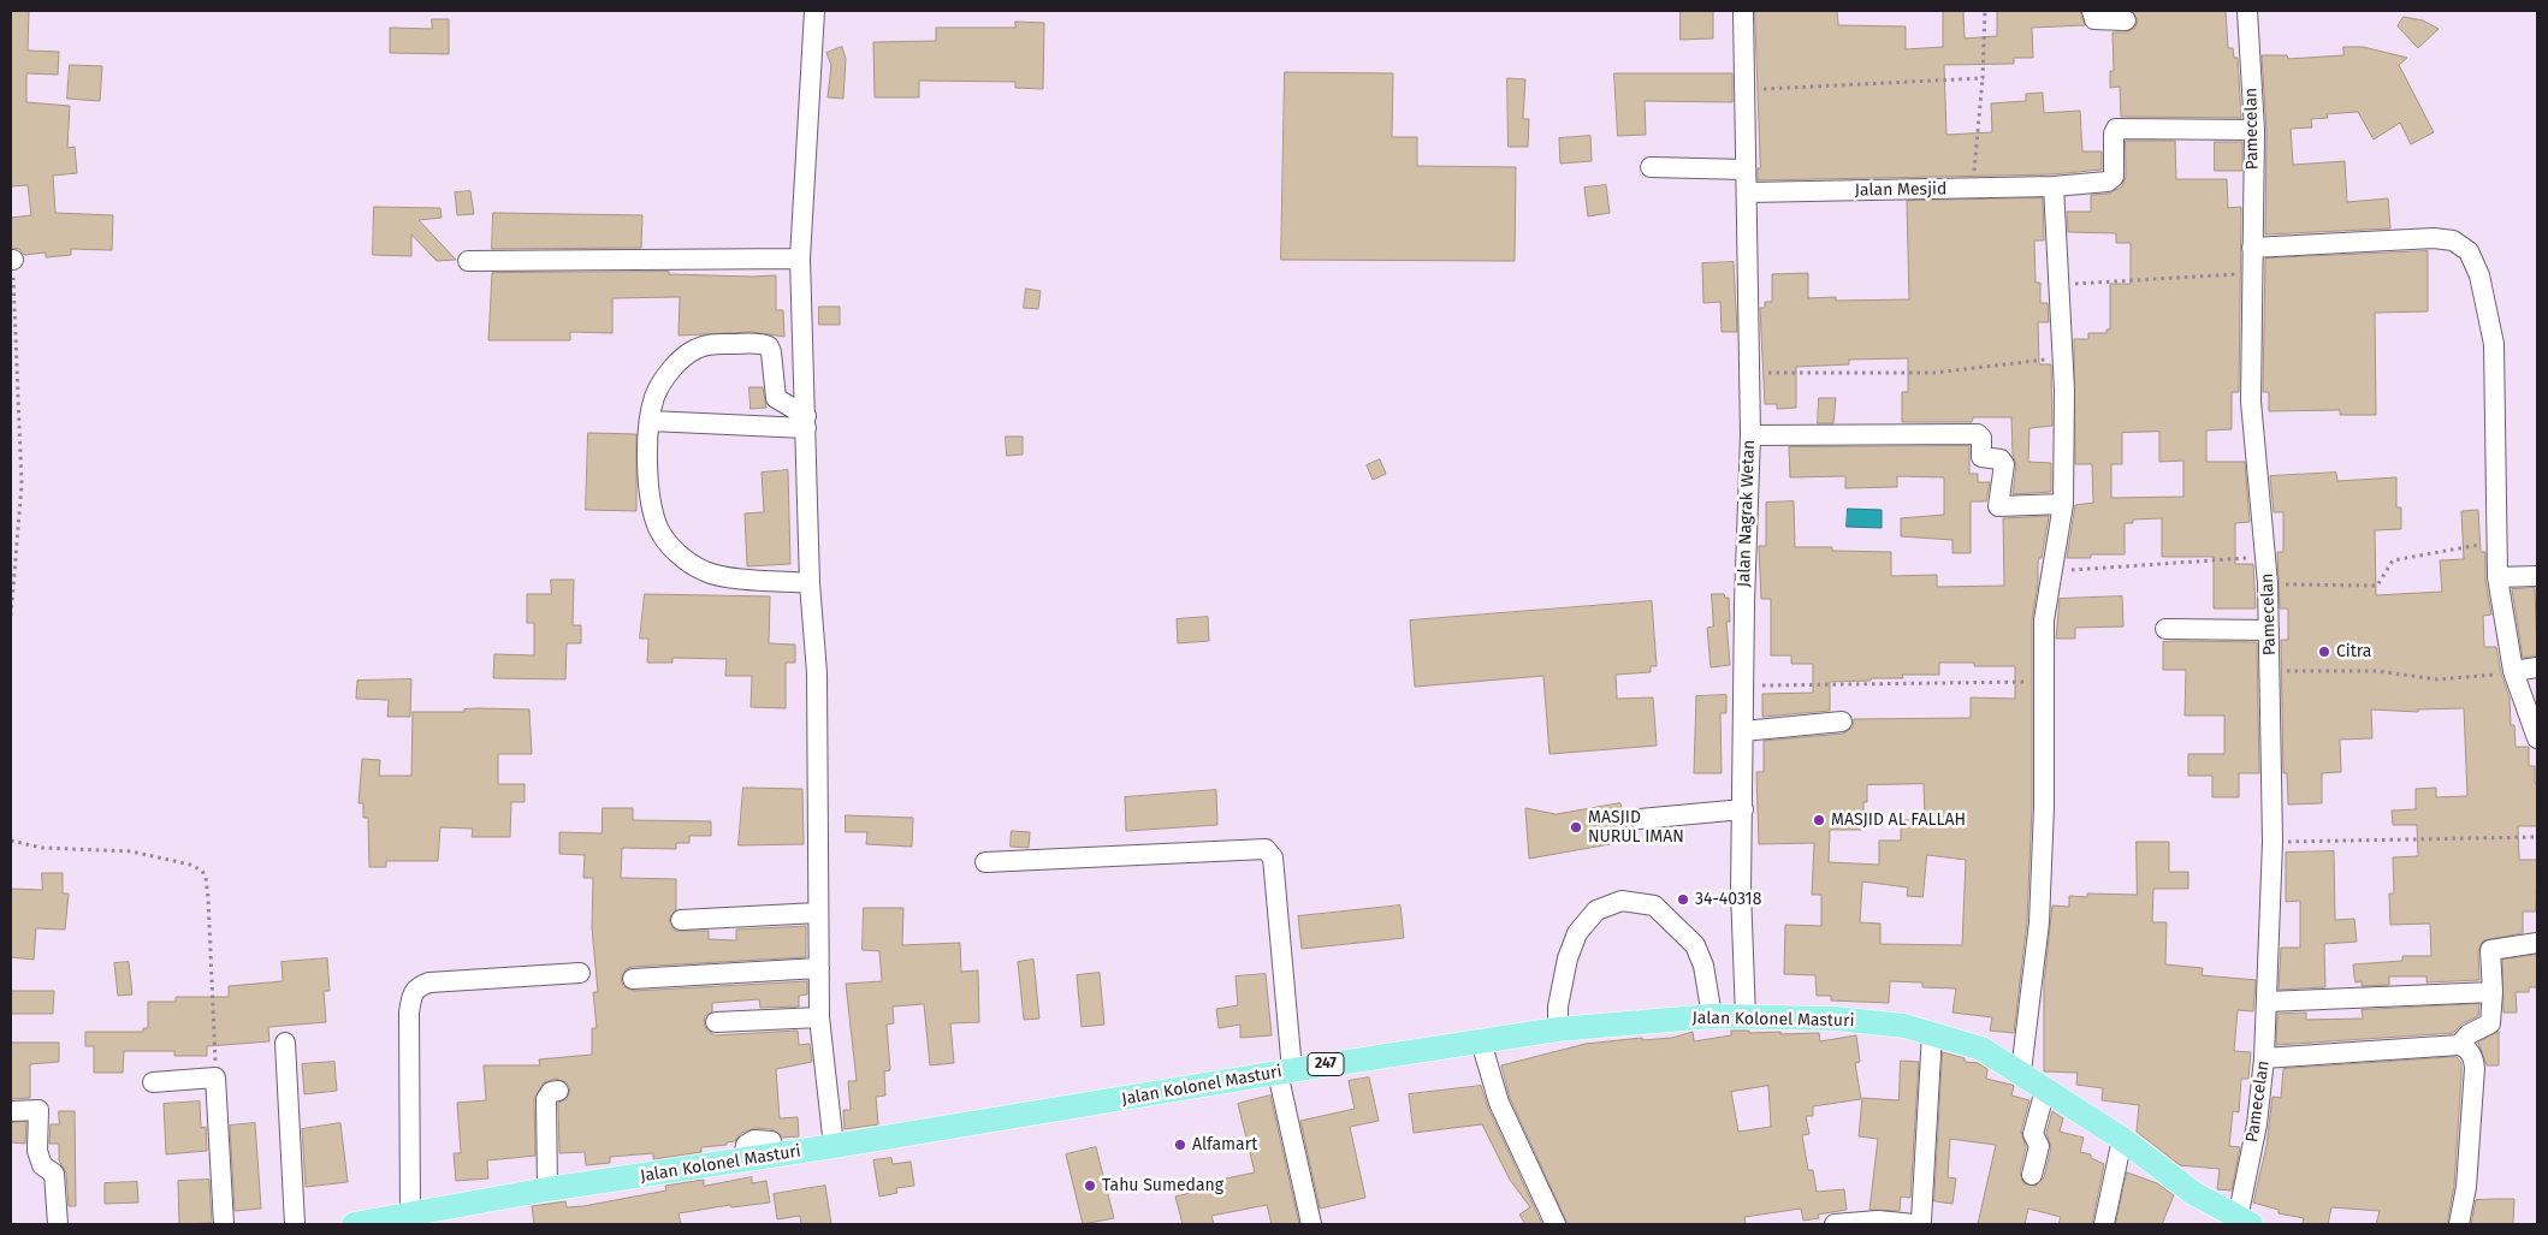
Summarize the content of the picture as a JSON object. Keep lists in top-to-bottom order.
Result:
{
  "streets": {
    "main road": ["Jalan Kolonel Masturi", "247"],
    "street": ["Pamecelan", "Jalan Mesjid", "Jalan Nagrak Wetan"]
  },
  "crossings": [
    ["Pamecelan", "Jalan Mesjid"],
    ["Pamecelan", "Jalan Kolonel Masturi"],
    ["Jalan Mesjid", "Jalan Nagrak Wetan"],
    ["Jalan Nagrak Wetan", "Jalan Kolonel Masturi"]
  ],
  "places": [
    "Citra",
    "MASJID AL FALLAH",
    "MASJID NURUL IMAN",
    "34-40318",
    "Alfamart",
    "Tahu Sumedang"
  ]
}
